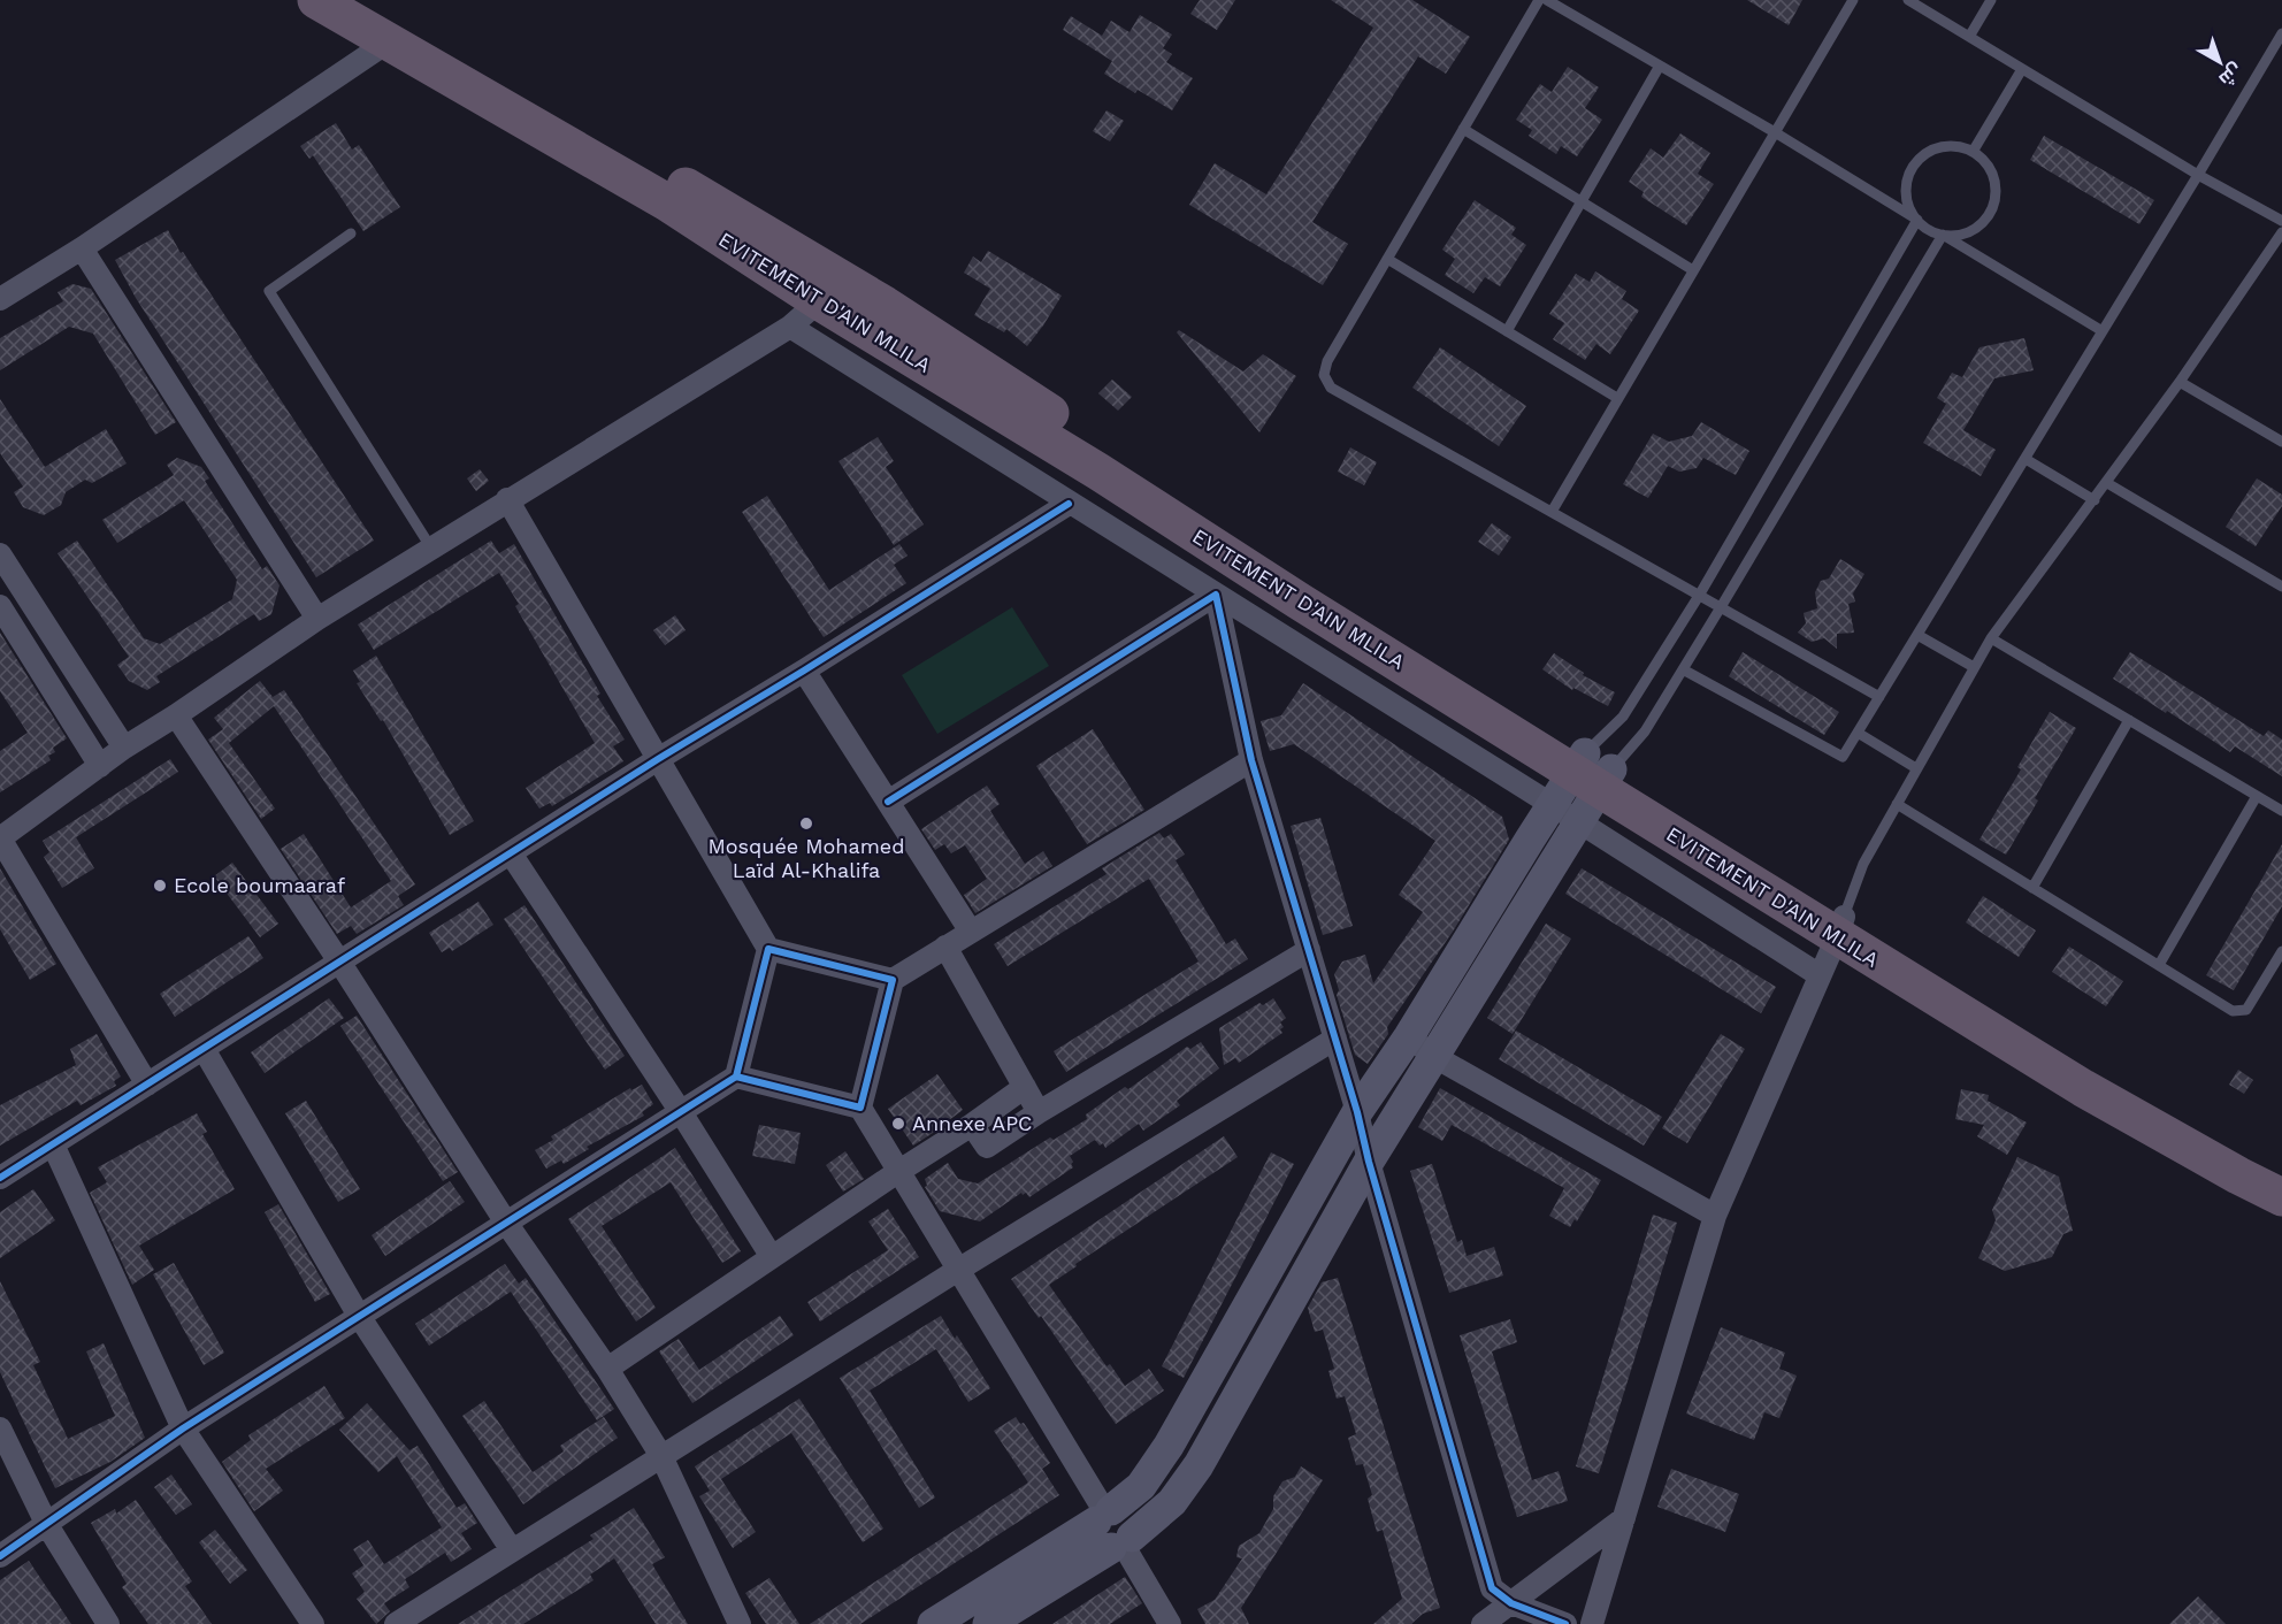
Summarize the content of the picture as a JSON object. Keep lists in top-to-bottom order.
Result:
{
  "streets": {
    "highway": ["EVITEMENT D'AIN MLILA"]
  },
  "places": ["Mosquée Mohamed Laïd Al-Khalifa", "Ecole boumaaraf", "Annexe APC"],
  "north": "bottom right"
}
